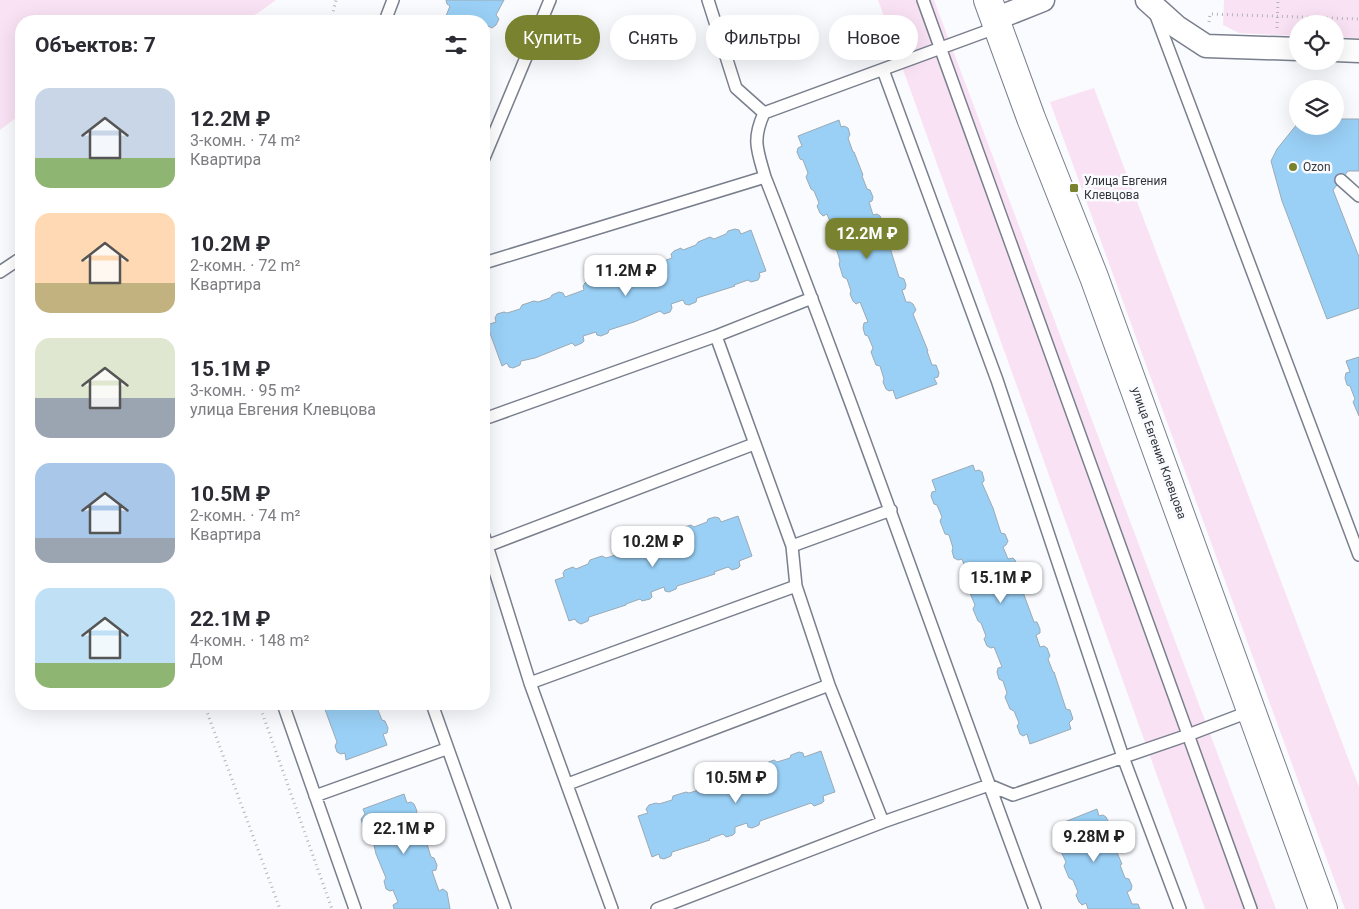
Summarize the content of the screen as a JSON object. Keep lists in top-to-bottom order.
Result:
{
  "streets": {
    "street": ["улица Евгения Клевцова"]
  },
  "places": {
    "other": ["Ozon"],
    "transit": ["Улица Евгения Клевцова"]
  },
  "page": {
    "chip": [
      "Купить",
      "Снять",
      "Фильтры",
      "Новое"
    ],
    "heading": "Объектов: 7",
    "list": [
      {
        "name": "12.2M ₽",
        "note": "3-комн. · 74 m² · Квартира"
      },
      {
        "name": "10.2M ₽",
        "note": "2-комн. · 72 m² · Квартира"
      },
      {
        "name": "15.1M ₽",
        "note": "3-комн. · 95 m² · улица Евгения Клевцова"
      },
      {
        "name": "10.5M ₽",
        "note": "2-комн. · 74 m² · Квартира"
      },
      {
        "name": "22.1M ₽",
        "note": "4-комн. · 148 m² · Дом"
      }
    ],
    "price": [
      "12.2M ₽",
      "11.2M ₽",
      "10.2M ₽",
      "15.1M ₽",
      "10.5M ₽",
      "22.1M ₽",
      "9.28M ₽"
    ]
  }
}
